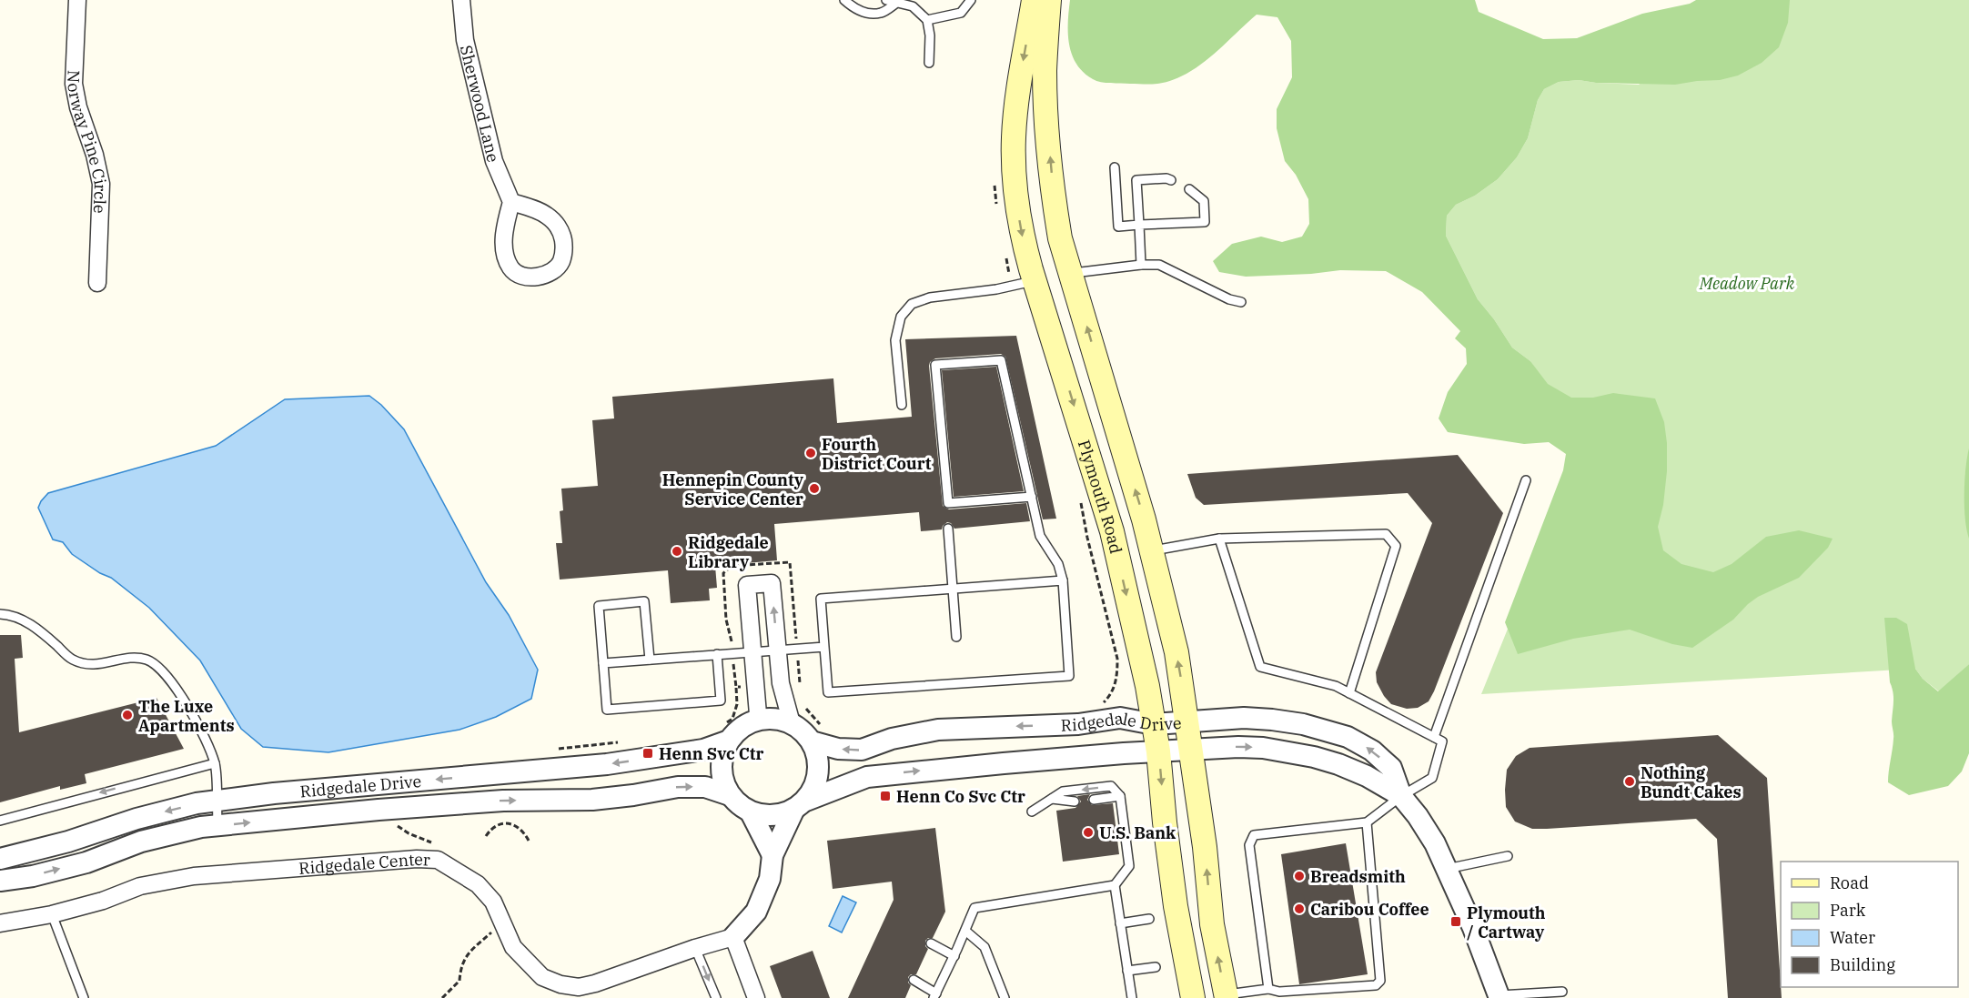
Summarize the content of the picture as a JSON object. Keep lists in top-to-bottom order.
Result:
{
  "streets": {
    "main road": ["Plymouth Road"],
    "street": [
      "Sherwood Lane",
      "Norway Pine Circle",
      "Ridgedale Drive",
      "Ridgedale Center"
    ]
  },
  "crossings": [
    ["Plymouth Road", "Ridgedale Drive"]
  ],
  "parks": ["Meadow Park"],
  "places": {
    "other": [
      "Fourth District Court",
      "Hennepin County Service Center",
      "Ridgedale Library",
      "The Luxe Apartments",
      "Nothing Bundt Cakes",
      "U.S. Bank",
      "Breadsmith",
      "Caribou Coffee"
    ],
    "transit": ["Henn Svc Ctr", "Henn Co Svc Ctr", "Plymouth / Cartway"]
  },
  "legend": [
    "Road",
    "Park",
    "Water",
    "Building"
  ]
}
